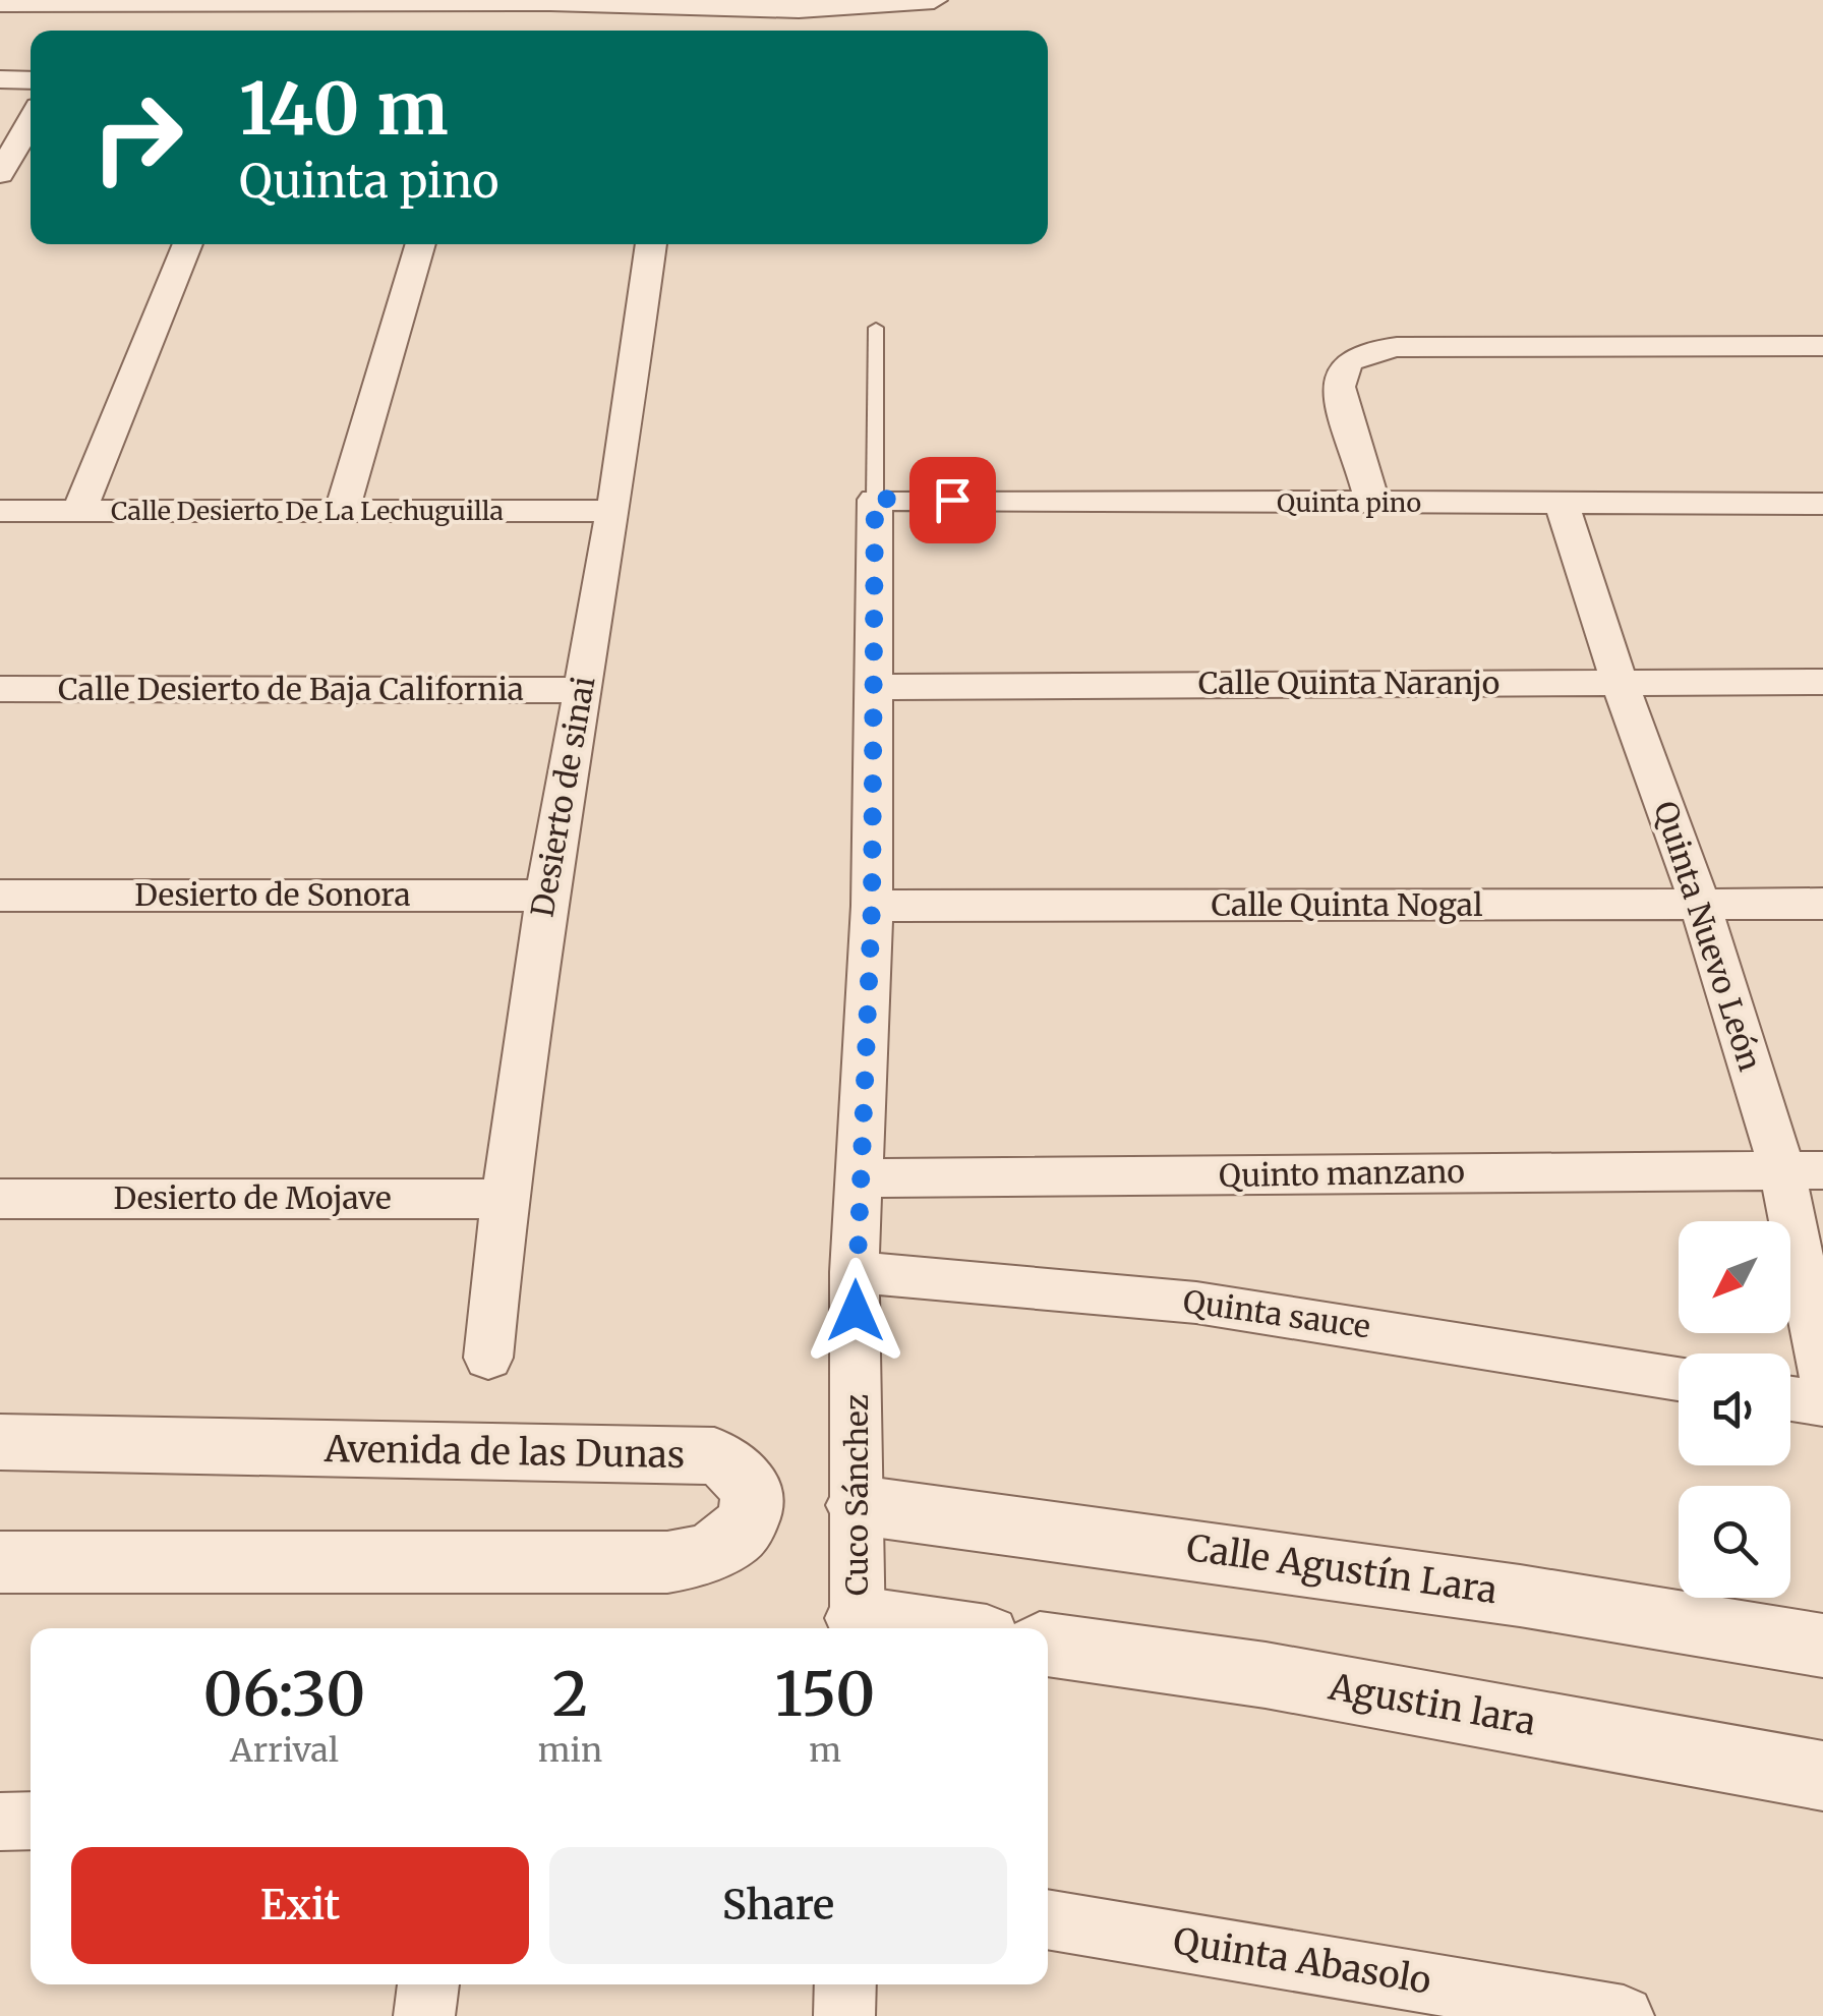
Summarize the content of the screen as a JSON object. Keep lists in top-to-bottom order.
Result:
{
  "streets": {
    "street": [
      "Quinta pino",
      "Calle Desierto De La Lechuguilla",
      "Calle Quinta Naranjo",
      "Calle Desierto de Baja California",
      "Desierto de sinai",
      "Desierto de Sonora",
      "Calle Quinta Nogal",
      "Quinta Nuevo León",
      "Quinto manzano",
      "Desierto de Mojave",
      "Quinta sauce",
      "Avenida de las Dunas",
      "Cuco Sánchez",
      "Calle Agustín Lara",
      "Agustin lara",
      "Quinta Abasolo"
    ]
  },
  "crossings": [
    ["Quinta pino", "Quinta Nuevo León"],
    ["Quinta pino", "Cuco Sánchez"],
    ["Calle Desierto De La Lechuguilla", "Desierto de sinai"],
    ["Calle Quinta Naranjo", "Quinta Nuevo León"],
    ["Calle Quinta Naranjo", "Cuco Sánchez"],
    ["Calle Desierto de Baja California", "Desierto de sinai"],
    ["Desierto de sinai", "Desierto de Sonora"],
    ["Desierto de sinai", "Desierto de Mojave"],
    ["Calle Quinta Nogal", "Quinta Nuevo León"],
    ["Calle Quinta Nogal", "Cuco Sánchez"],
    ["Quinta Nuevo León", "Quinto manzano"],
    ["Quinto manzano", "Cuco Sánchez"],
    ["Quinta sauce", "Cuco Sánchez"],
    ["Cuco Sánchez", "Calle Agustín Lara"]
  ],
  "north": "bottom left",
  "page": {
    "turn": ["140 m", "Quinta pino"],
    "eta": [
      "06:30",
      "Arrival",
      "2",
      "min",
      "150",
      "m"
    ],
    "buttons": ["Exit", "Share"]
  }
}
